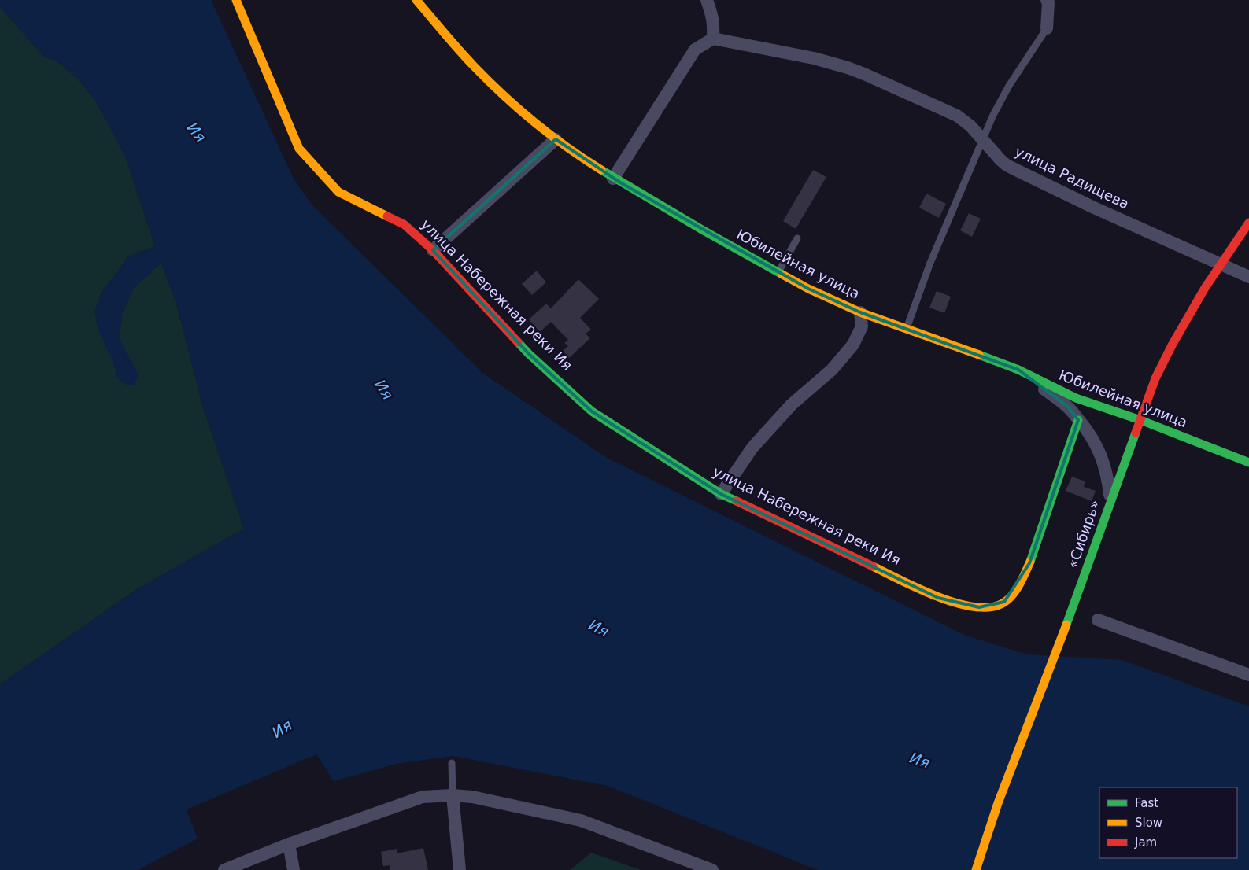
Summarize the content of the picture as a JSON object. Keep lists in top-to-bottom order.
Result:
{
  "streets": {
    "main road": ["Юбилейная улица", "улица Набережная реки Ия", "«Сибирь»"],
    "street": ["улица Радищева"]
  },
  "crossings": [
    ["улица Радищева", "«Сибирь»"],
    ["Юбилейная улица", "«Сибирь»"]
  ],
  "water": ["Ия"],
  "legend": ["Fast", "Slow", "Jam"]
}
